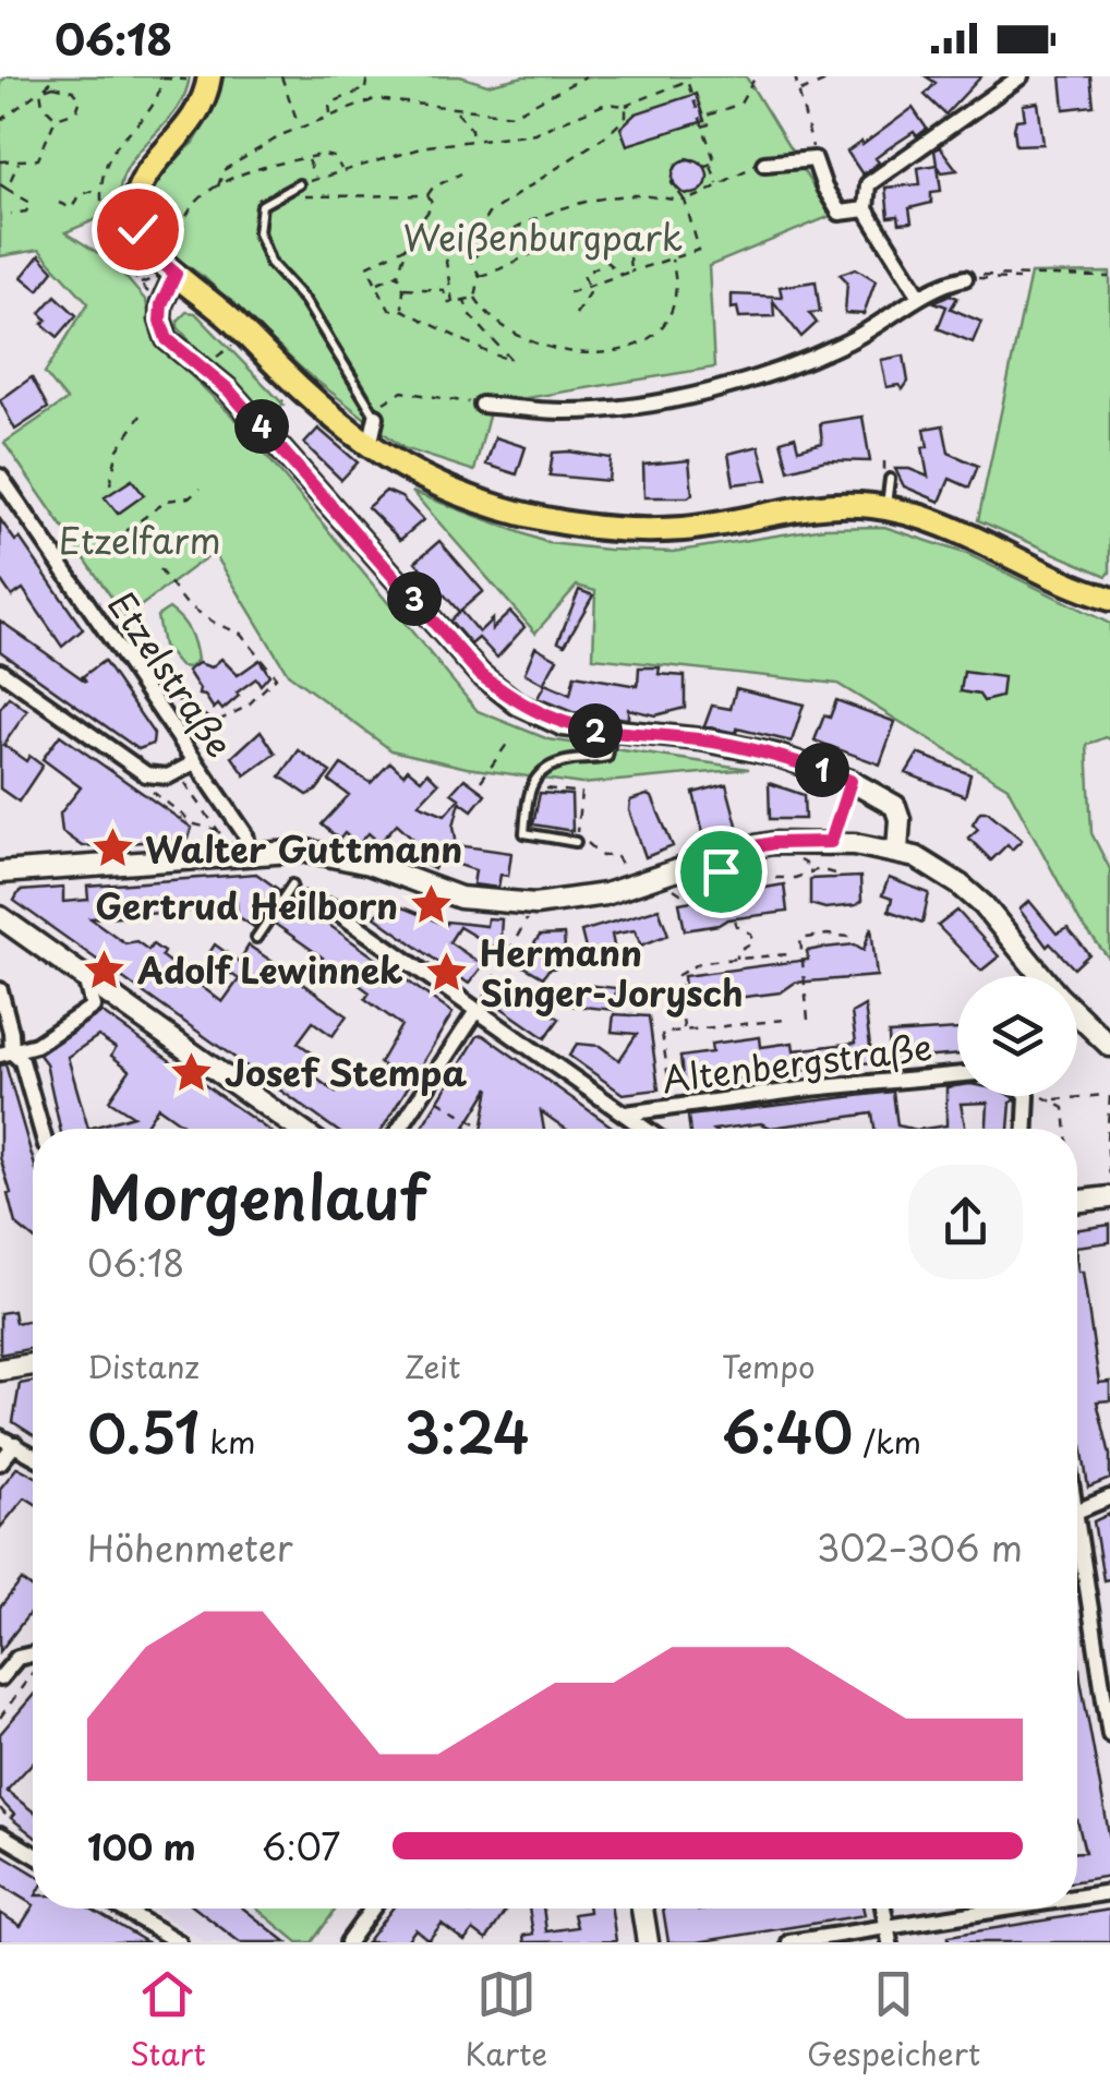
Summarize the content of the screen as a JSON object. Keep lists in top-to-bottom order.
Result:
{
  "streets": {
    "street": ["Etzelstraße", "Altenbergstraße"]
  },
  "parks": ["Weißenburgpark", "Etzelfarm"],
  "places": {
    "place": [
      "Walter Guttmann",
      "Gertrud Heilborn",
      "Adolf Lewinnek",
      "Hermann Singer-Jorysch",
      "Josef Stempa"
    ]
  },
  "page": {
    "status": "06:18",
    "pins": [
      "4",
      "3",
      "2",
      "1"
    ],
    "heading": ["Morgenlauf", "06:18"],
    "stats": [
      ["Distanz", "0.51 km"],
      ["Zeit", "3:24"],
      ["Tempo", "6:40 /km"]
    ],
    "chart": ["Höhenmeter", "302–306 m"],
    "list": [
      {
        "name": "100 m",
        "note": "6:07"
      }
    ],
    "tabs": ["Start", "Karte", "Gespeichert"]
  }
}
